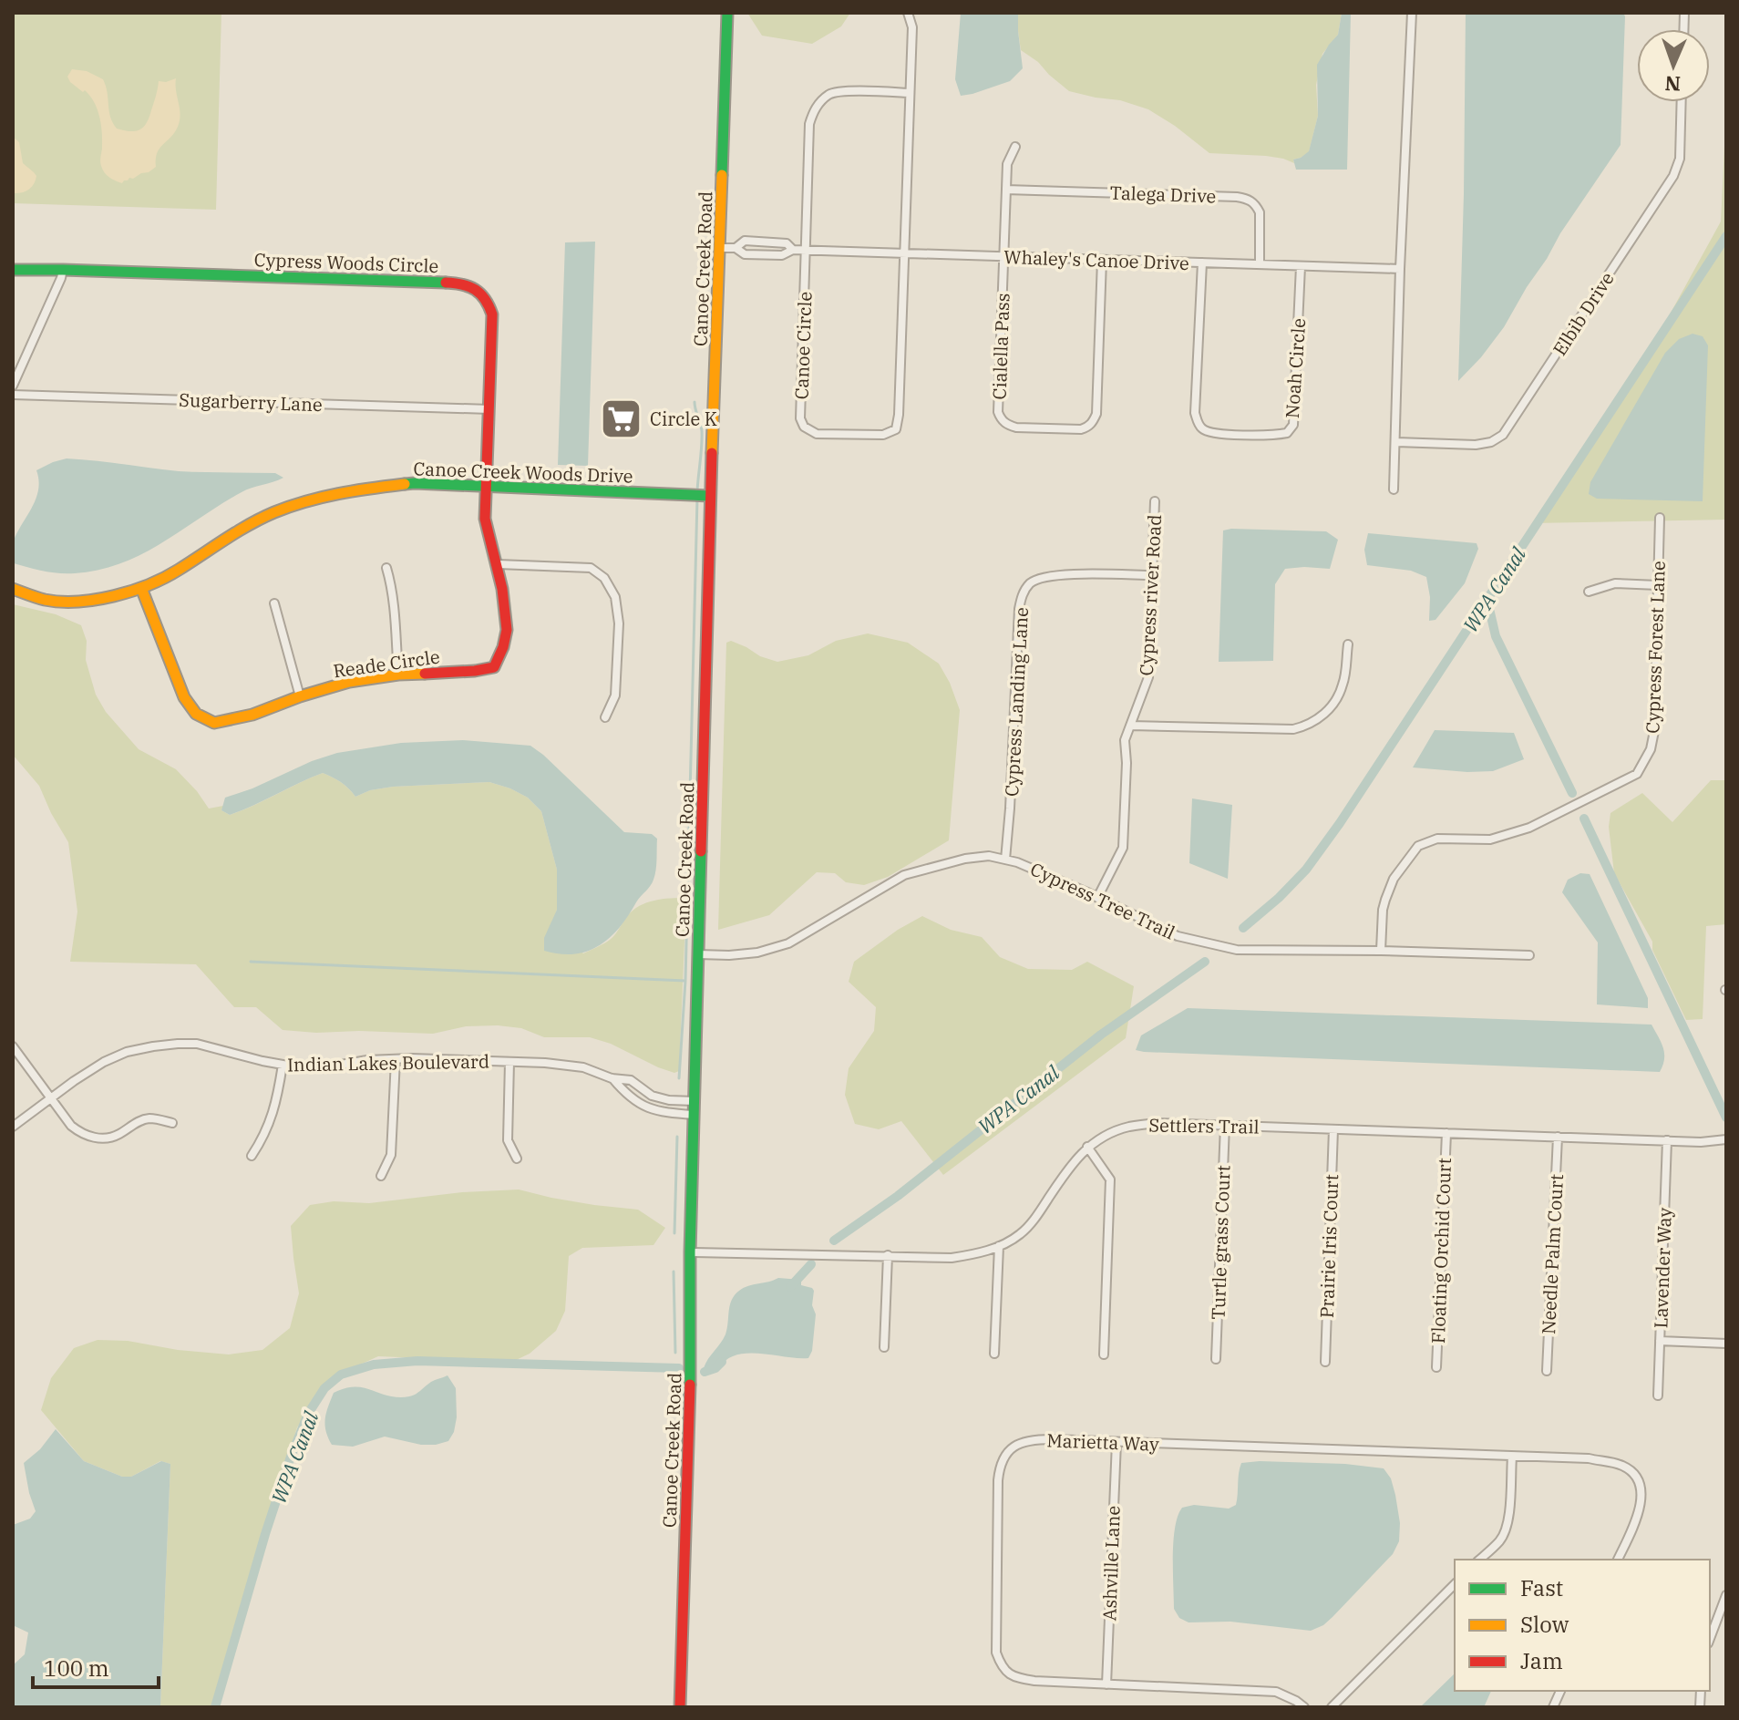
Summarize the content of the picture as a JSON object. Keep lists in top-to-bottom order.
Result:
{
  "streets": {
    "street": [
      "Talega Drive",
      "Whaley's Canoe Drive",
      "Cypress Woods Circle",
      "Canoe Creek Road",
      "Elbib Drive",
      "Canoe Circle",
      "Cialella Pass",
      "Noah Circle",
      "Sugarberry Lane",
      "Canoe Creek Woods Drive",
      "Cypress river Road",
      "Cypress Forest Lane",
      "Reade Circle",
      "Cypress Landing Lane",
      "Cypress Tree Trail",
      "Indian Lakes Boulevard",
      "Settlers Trail",
      "Turtle grass Court",
      "Prairie Iris Court",
      "Floating Orchid Court",
      "Needle Palm Court",
      "Lavender Way",
      "Marietta Way",
      "Ashville Lane"
    ]
  },
  "crossings": [
    ["Talega Drive", "Whaley's Canoe Drive"],
    ["Talega Drive", "Cialella Pass"],
    ["Whaley's Canoe Drive", "Canoe Creek Road"],
    ["Whaley's Canoe Drive", "Canoe Circle"],
    ["Whaley's Canoe Drive", "Cialella Pass"],
    ["Whaley's Canoe Drive", "Noah Circle"],
    ["Cypress Woods Circle", "Sugarberry Lane"],
    ["Cypress Woods Circle", "Canoe Creek Woods Drive"],
    ["Cypress Woods Circle", "Reade Circle"],
    ["Canoe Creek Road", "Canoe Creek Woods Drive"],
    ["Canoe Creek Road", "Cypress Tree Trail"],
    ["Canoe Creek Road", "Indian Lakes Boulevard"],
    ["Canoe Creek Road", "Settlers Trail"],
    ["Canoe Creek Woods Drive", "Reade Circle"],
    ["Cypress river Road", "Cypress Landing Lane"],
    ["Cypress river Road", "Cypress Tree Trail"],
    ["Cypress Forest Lane", "Cypress Tree Trail"],
    ["Cypress Landing Lane", "Cypress Tree Trail"],
    ["Settlers Trail", "Turtle grass Court"],
    ["Settlers Trail", "Prairie Iris Court"],
    ["Settlers Trail", "Floating Orchid Court"],
    ["Settlers Trail", "Needle Palm Court"],
    ["Settlers Trail", "Lavender Way"],
    ["Marietta Way", "Ashville Lane"]
  ],
  "water": ["WPA Canal"],
  "places": {
    "supermarket": ["Circle K"]
  },
  "legend": ["Fast", "Slow", "Jam"],
  "scale_bar": "100 m",
  "north": "bottom"
}
